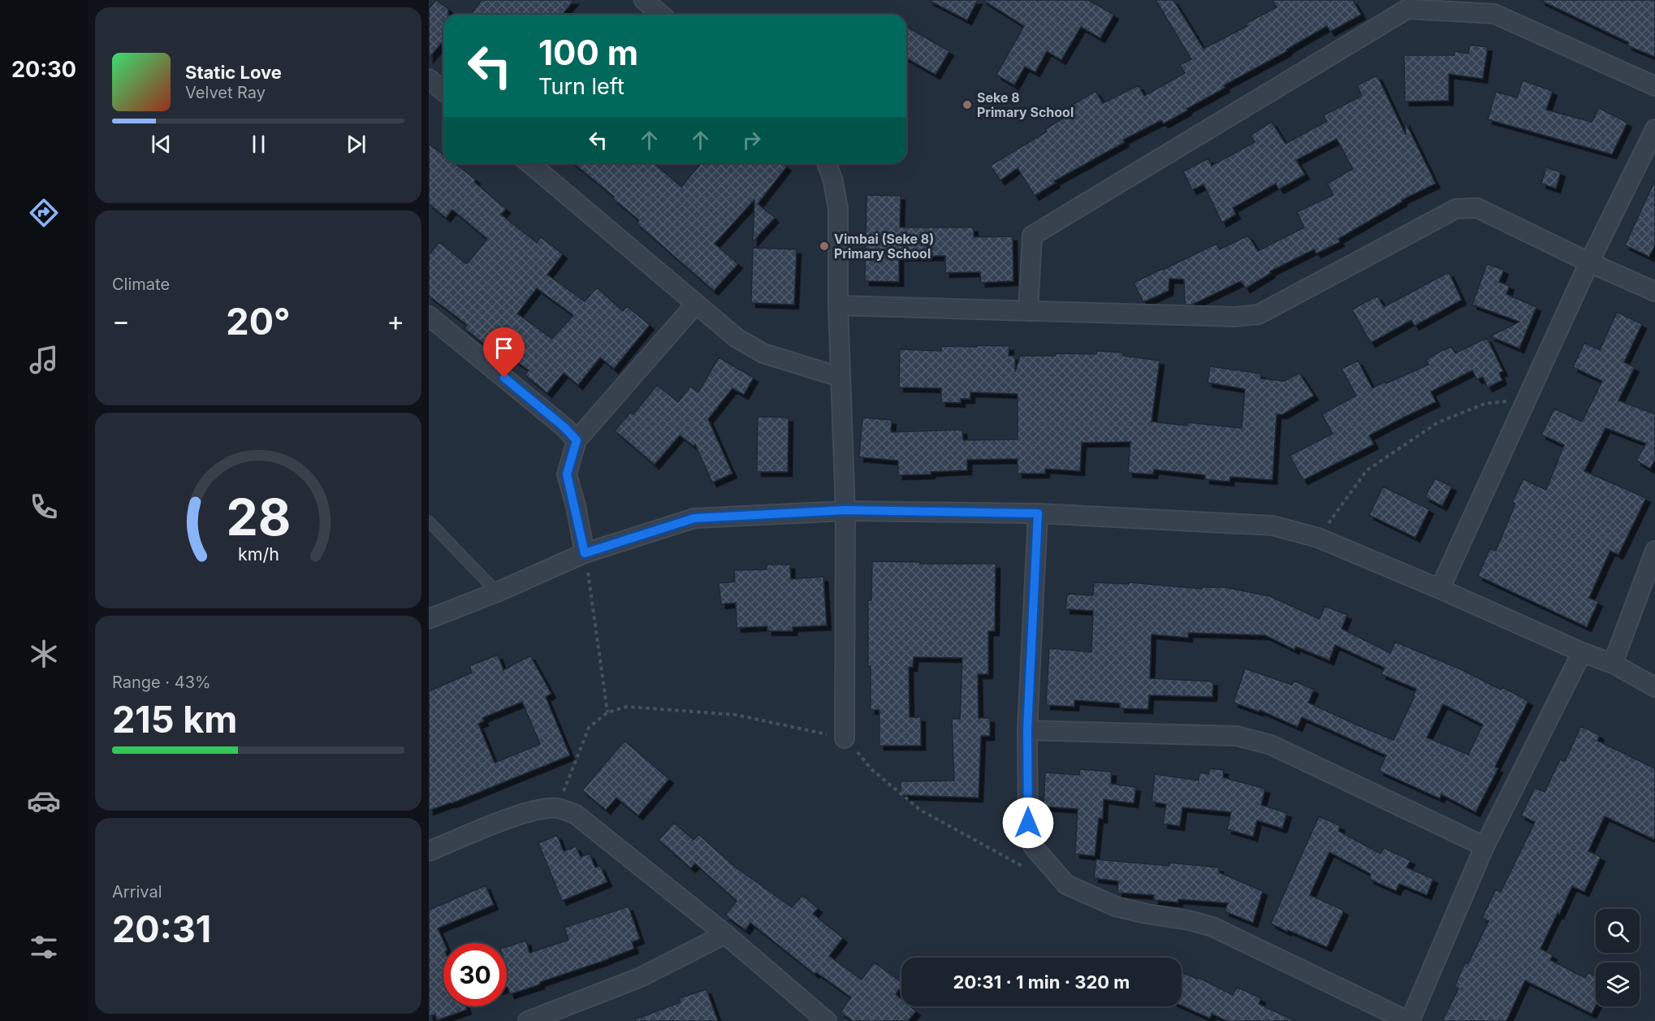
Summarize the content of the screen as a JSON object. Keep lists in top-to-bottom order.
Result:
{
  "places": ["Seke 8 Primary School", "Vimbai (Seke 8) Primary School"],
  "page": {
    "tabs": "20:30",
    "turn": ["100 m", "Turn left"],
    "song": ["Static Love", "Velvet Ray"],
    "tile": [
      "Climate",
      ["Range · 43%", "215 km"],
      ["Arrival", "20:31"]
    ],
    "heat": ["−", "20°", "+"],
    "limit": "30",
    "trip": "20:31 · 1 min · 320 m",
    "gauge": ["28", "km/h"]
  }
}
